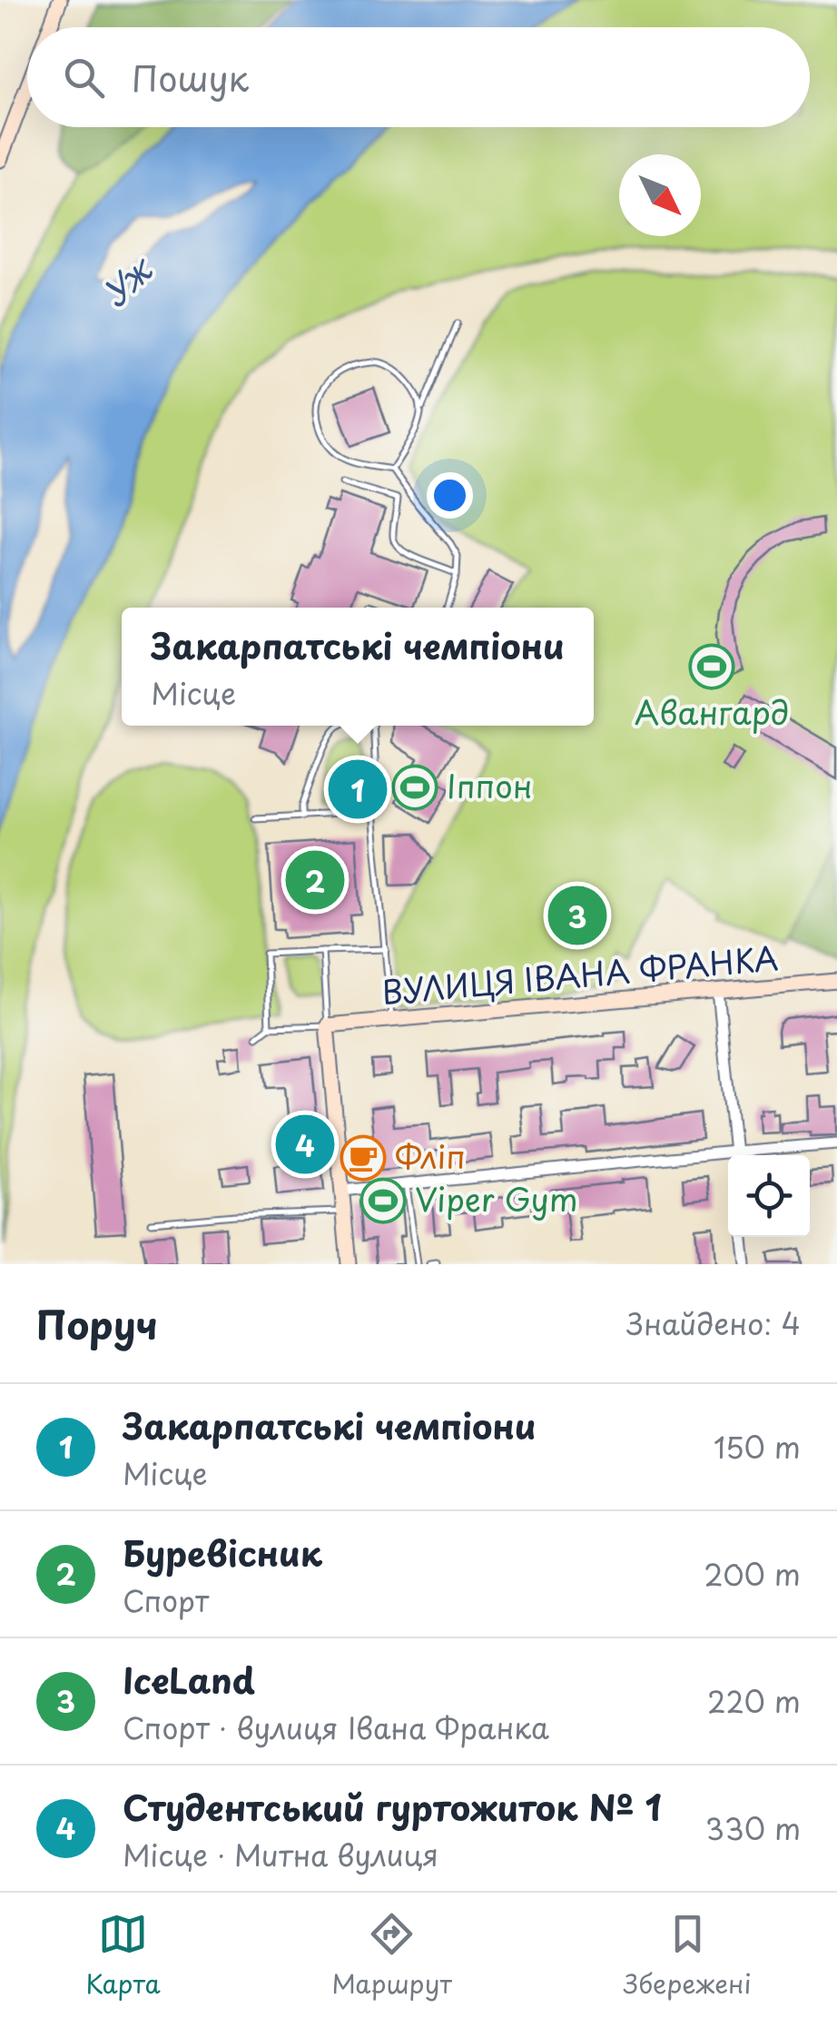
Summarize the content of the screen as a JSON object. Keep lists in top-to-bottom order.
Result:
{
  "streets": {
    "street": ["ВУЛИЦЯ ІВАНА ФРАНКА"]
  },
  "water": ["Уж"],
  "places": {
    "sports": ["Авангард", "Іппон", "Viper Gym"],
    "cafe": ["Фліп"]
  },
  "north": "bottom right",
  "page": {
    "search": "Пошук",
    "popup": ["Закарпатські чемпіони", "Місце"],
    "pins": [
      "1",
      "2",
      "3",
      "4"
    ],
    "heading": ["Поруч", "Знайдено: 4"],
    "list": [
      {
        "mark": "1",
        "name": "Закарпатські чемпіони",
        "note": "Місце",
        "value": "150 m"
      },
      {
        "mark": "2",
        "name": "Буревісник",
        "note": "Спорт",
        "value": "200 m"
      },
      {
        "mark": "3",
        "name": "IceLand",
        "note": "Спорт · вулиця Івана Франка",
        "value": "220 m"
      },
      {
        "mark": "4",
        "name": "Студентський гуртожиток № 1",
        "note": "Місце · Митна вулиця",
        "value": "330 m"
      }
    ],
    "nav": ["Карта", "Маршрут", "Збережені"]
  }
}
